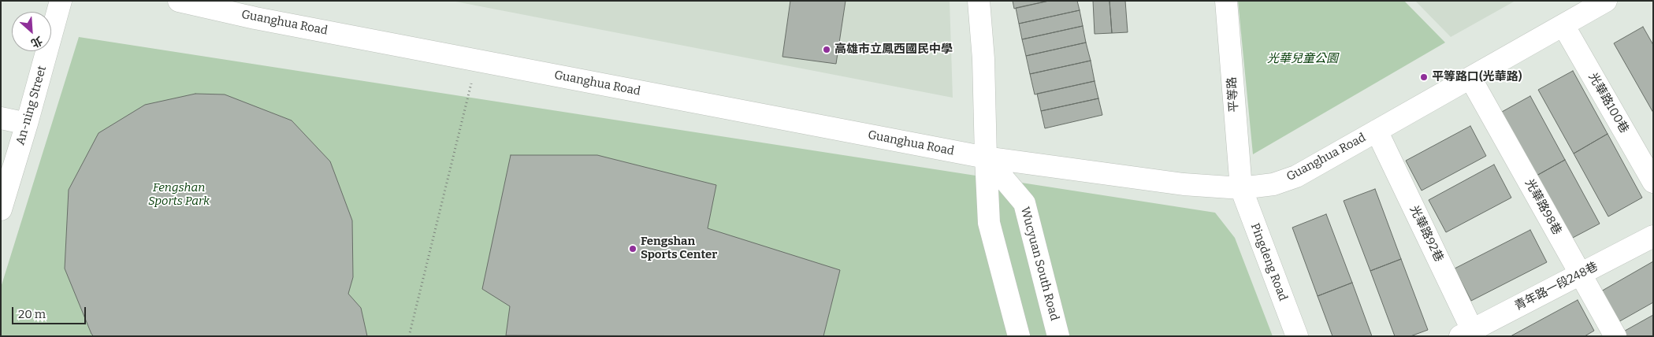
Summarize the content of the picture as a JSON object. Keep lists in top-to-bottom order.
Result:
{
  "streets": {
    "street": [
      "Guanghua Road",
      "平等路",
      "光華路100巷",
      "An-ning Street",
      "光華路98巷",
      "光華路92巷",
      "Pingdeng Road",
      "Wucyuan South Road",
      "青年路一段248巷"
    ]
  },
  "crossings": [
    ["Guanghua Road", "平等路"],
    ["Guanghua Road", "光華路100巷"],
    ["Guanghua Road", "光華路98巷"],
    ["Guanghua Road", "光華路92巷"],
    ["Guanghua Road", "Pingdeng Road"],
    ["Guanghua Road", "Wucyuan South Road"],
    ["平等路", "Pingdeng Road"],
    ["光華路98巷", "青年路一段248巷"],
    ["光華路92巷", "青年路一段248巷"]
  ],
  "parks": ["光華兒童公園", "Fengshan Sports Park"],
  "places": ["高雄市立鳳西國民中學", "平等路口(光華路)", "Fengshan Sports Center"],
  "scale_bar": "20 m",
  "north": "bottom right"
}
